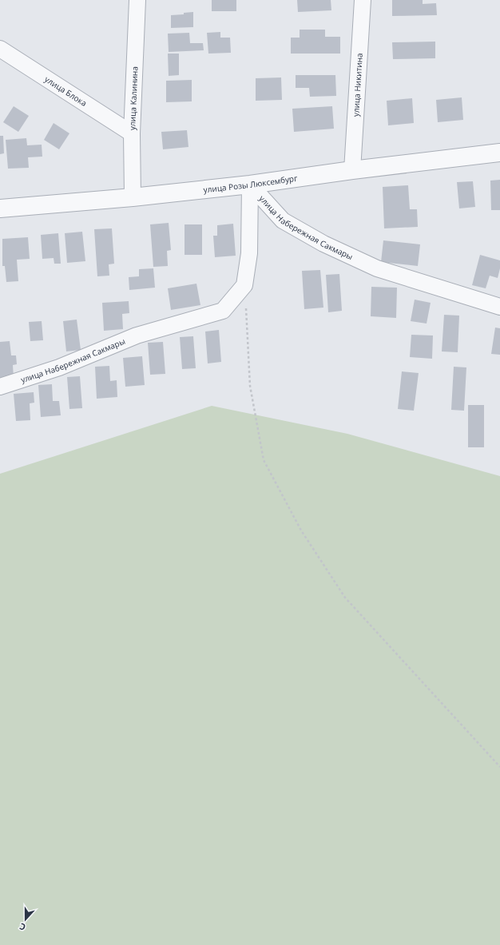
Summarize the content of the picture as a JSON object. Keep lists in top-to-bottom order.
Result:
{
  "streets": {
    "street": [
      "улица Никитина",
      "улица Блока",
      "улица Калинина",
      "улица Розы Люксембург",
      "улица Набережная Сакмары"
    ]
  },
  "crossings": [
    ["улица Никитина", "улица Розы Люксембург"],
    ["улица Блока", "улица Калинина"],
    ["улица Калинина", "улица Розы Люксембург"],
    ["улица Розы Люксембург", "улица Набережная Сакмары"]
  ],
  "north": "bottom"
}
